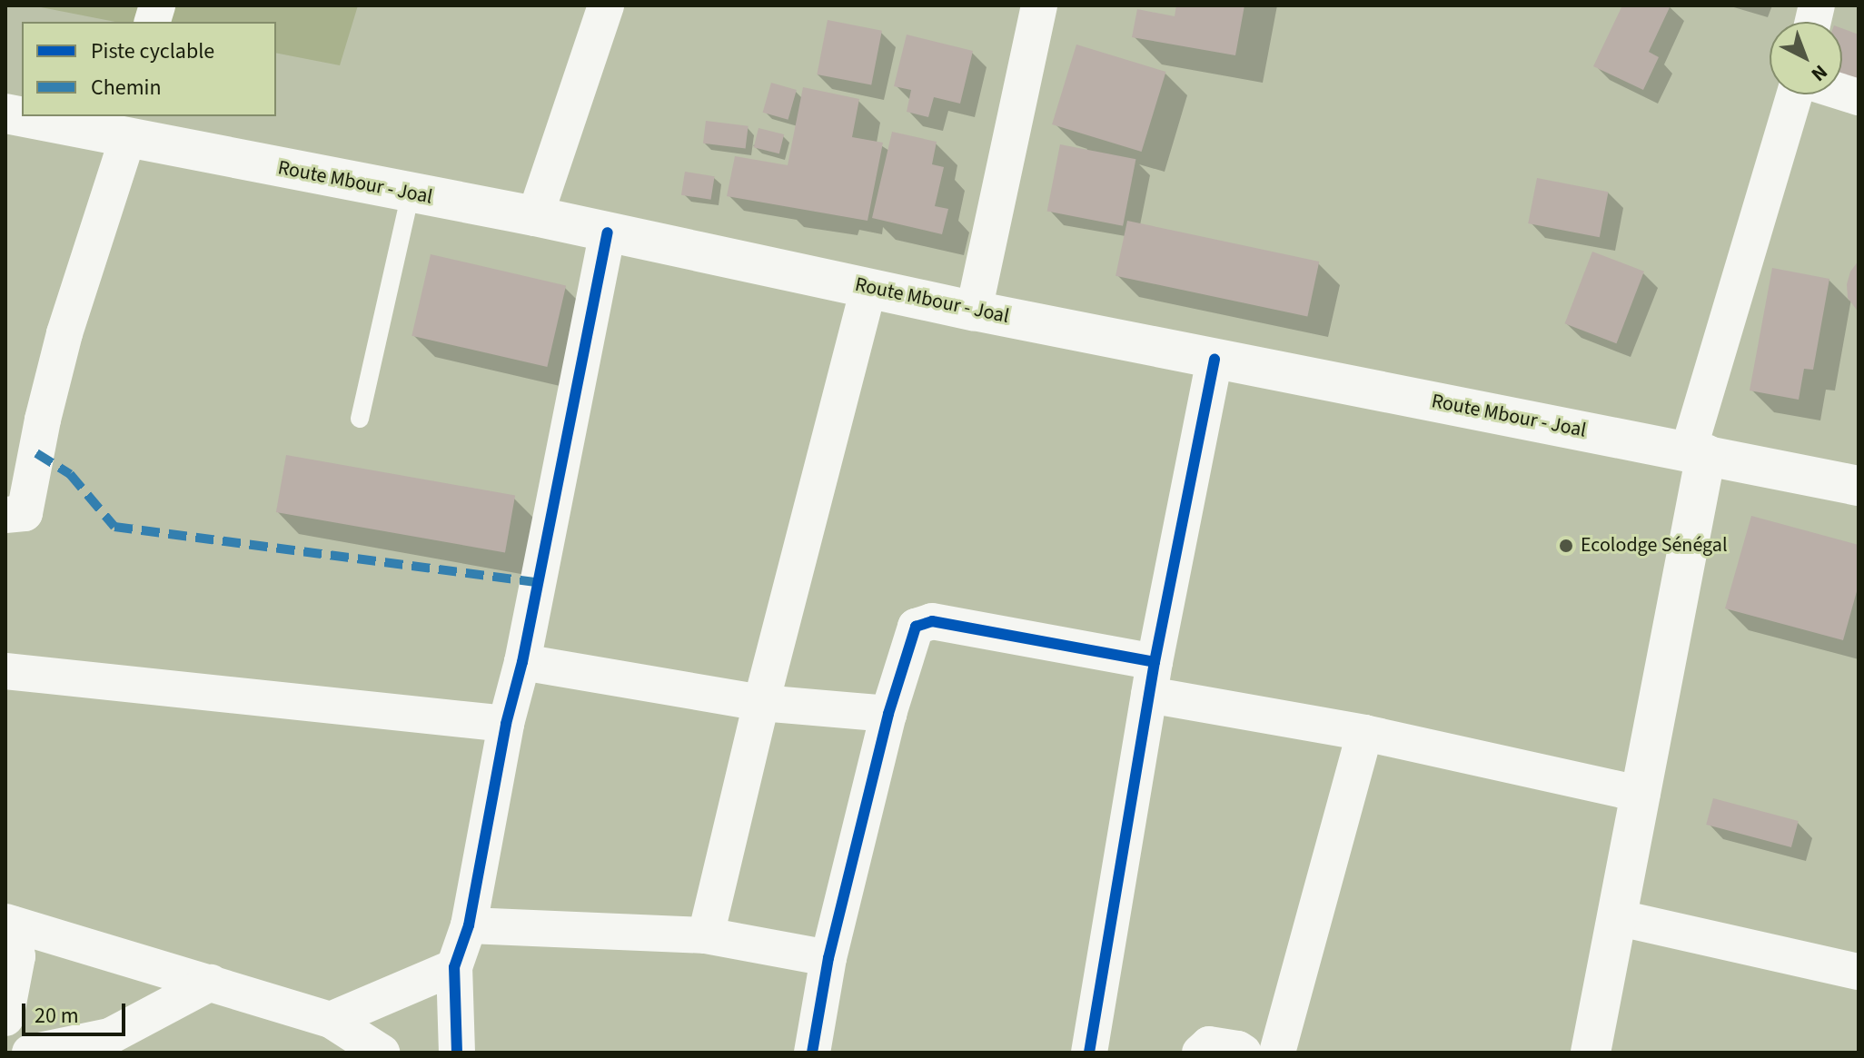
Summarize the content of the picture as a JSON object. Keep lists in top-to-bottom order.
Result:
{
  "streets": {
    "main road": ["Route Mbour - Joal"]
  },
  "places": ["Ecolodge Sénégal"],
  "legend": ["Piste cyclable", "Chemin"],
  "scale_bar": "20 m",
  "north": "bottom right"
}
